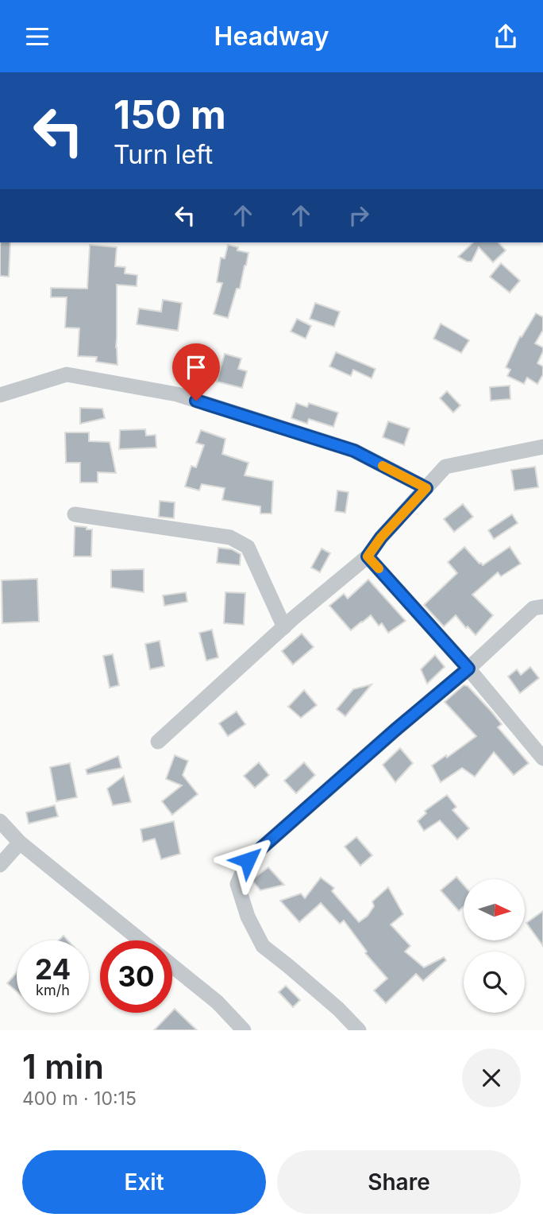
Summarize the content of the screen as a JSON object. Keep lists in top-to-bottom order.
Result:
{
  "north": "right",
  "page": {
    "header": "Headway",
    "turn": ["150 m", "Turn left"],
    "speed": "24 km/h",
    "limit": "30",
    "heading": ["1 min", "400 m · 10:15"],
    "buttons": ["Exit", "Share"]
  }
}
